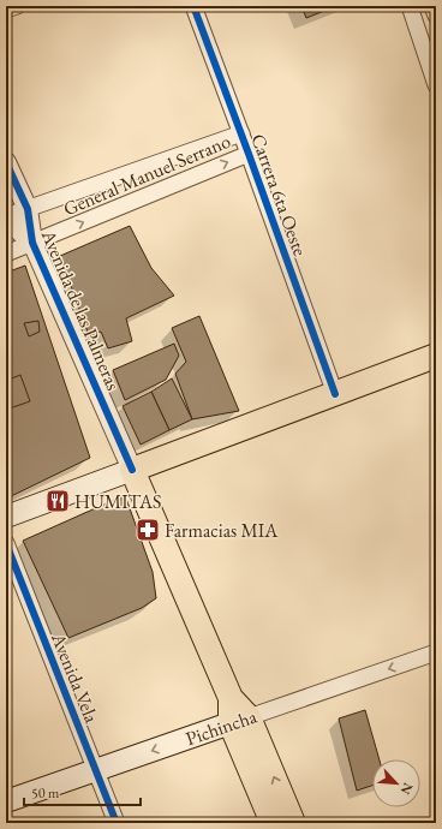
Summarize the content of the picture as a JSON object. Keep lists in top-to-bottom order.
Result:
{
  "streets": {
    "main road": ["Avenida de las Palmeras", "Pichincha"],
    "street": ["General Manuel Serrano", "Carrera 6ta Oeste", "Avenida Vela"]
  },
  "crossings": [
    ["General Manuel Serrano", "Carrera 6ta Oeste"],
    ["General Manuel Serrano", "Avenida de las Palmeras"],
    ["Avenida de las Palmeras", "Pichincha"],
    ["Avenida Vela", "Pichincha"]
  ],
  "one_way": ["Pichincha"],
  "places": {
    "restaurant": ["HUMITAS"],
    "pharmacy": ["Farmacias MIA"]
  },
  "scale_bar": "50 m",
  "north": "bottom right"
}
